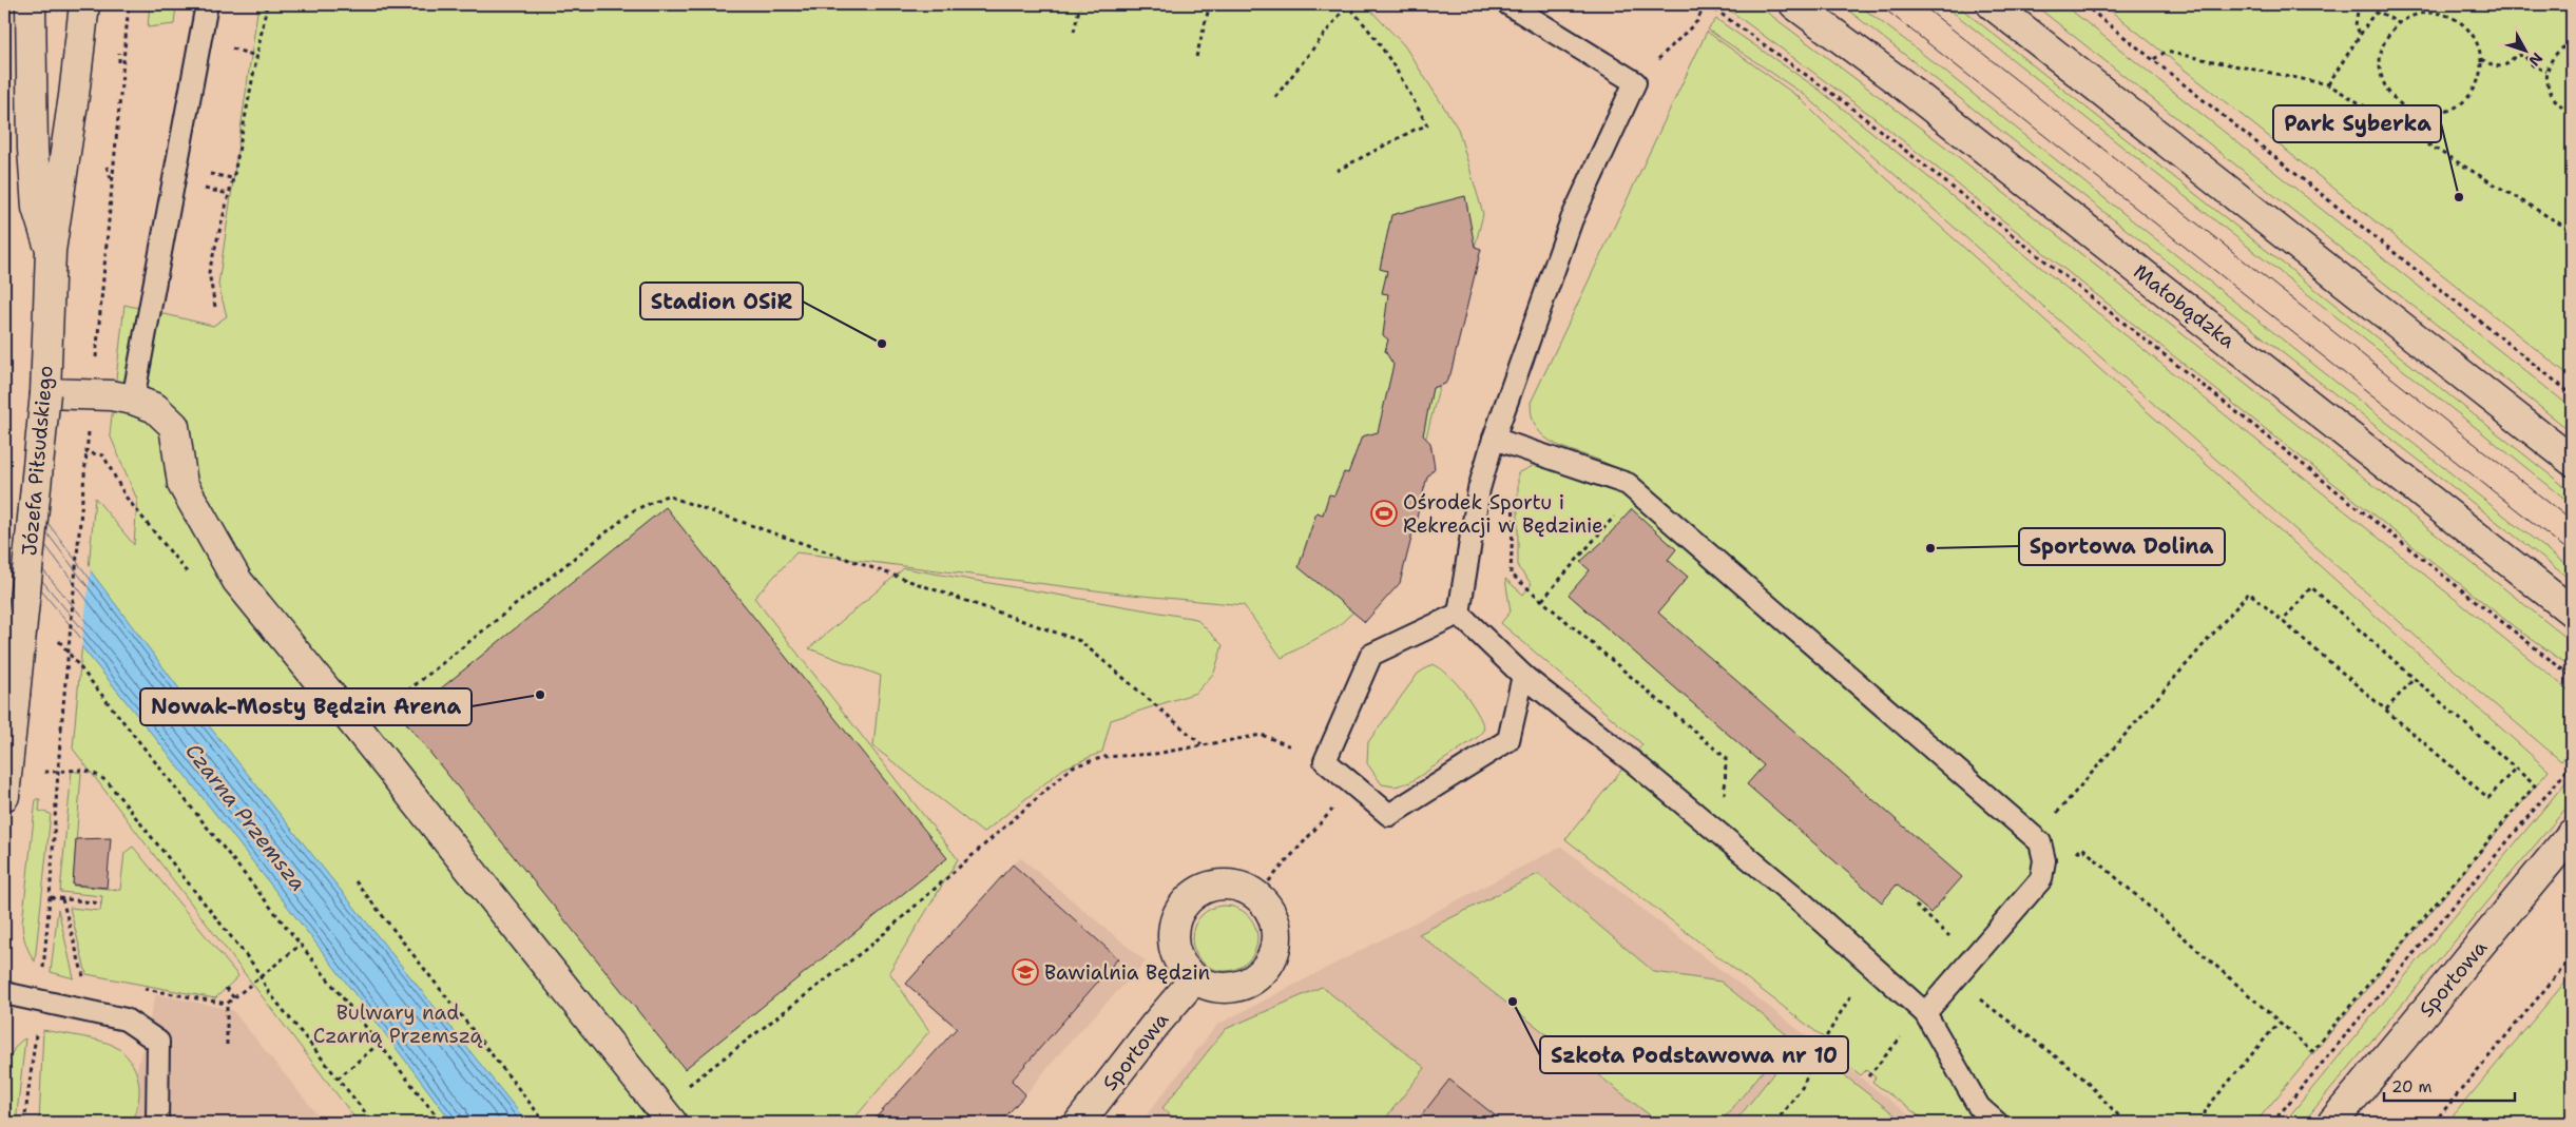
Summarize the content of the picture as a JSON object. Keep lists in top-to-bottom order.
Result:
{
  "streets": {
    "street": ["Małobądzka", "Józefa Piłsudskiego", "Sportowa"]
  },
  "water": ["Czarna Przemsza"],
  "parks": ["Bulwary nad Czarną Przemszą"],
  "places": {
    "other": [
      "Park Syberka",
      "Stadion OSiR",
      "Sportowa Dolina",
      "Nowak-Mosty Będzin Arena",
      "Szkoła Podstawowa nr 10"
    ],
    "sports": ["Ośrodek Sportu i Rekreacji w Będzinie"],
    "school or university": ["Bawialnia Będzin"]
  },
  "scale_bar": "20 m",
  "north": "bottom right"
}
